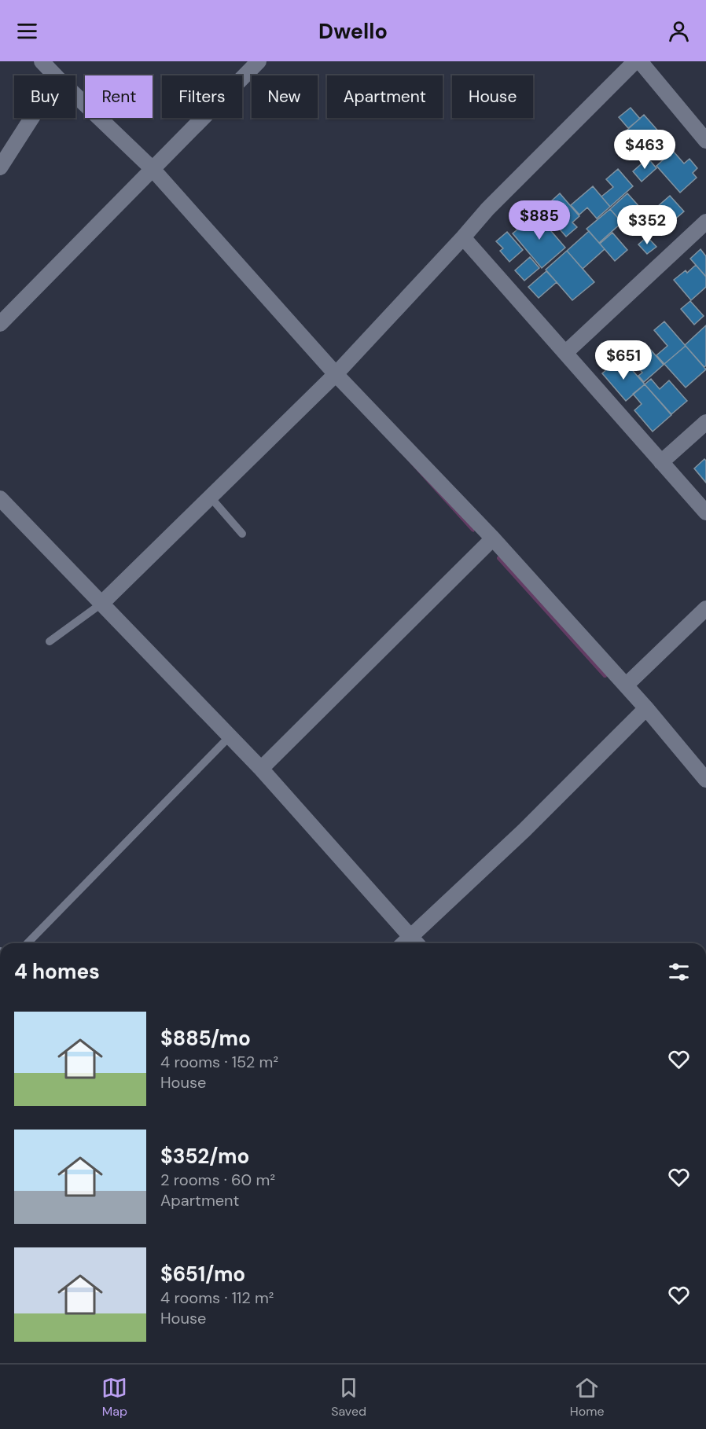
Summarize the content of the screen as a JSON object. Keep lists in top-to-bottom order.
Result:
{
  "page": {
    "header": "Dwello",
    "chip": [
      "Buy",
      "Rent",
      "Filters",
      "New",
      "Apartment",
      "House"
    ],
    "price": [
      "$463",
      "$885",
      "$352",
      "$651"
    ],
    "heading": "4 homes",
    "list": [
      {
        "name": "$885/mo",
        "note": "4 rooms · 152 m² · House"
      },
      {
        "name": "$352/mo",
        "note": "2 rooms · 60 m² · Apartment"
      },
      {
        "name": "$651/mo",
        "note": "4 rooms · 112 m² · House"
      }
    ],
    "tabs": ["Map", "Saved", "Home"]
  }
}
